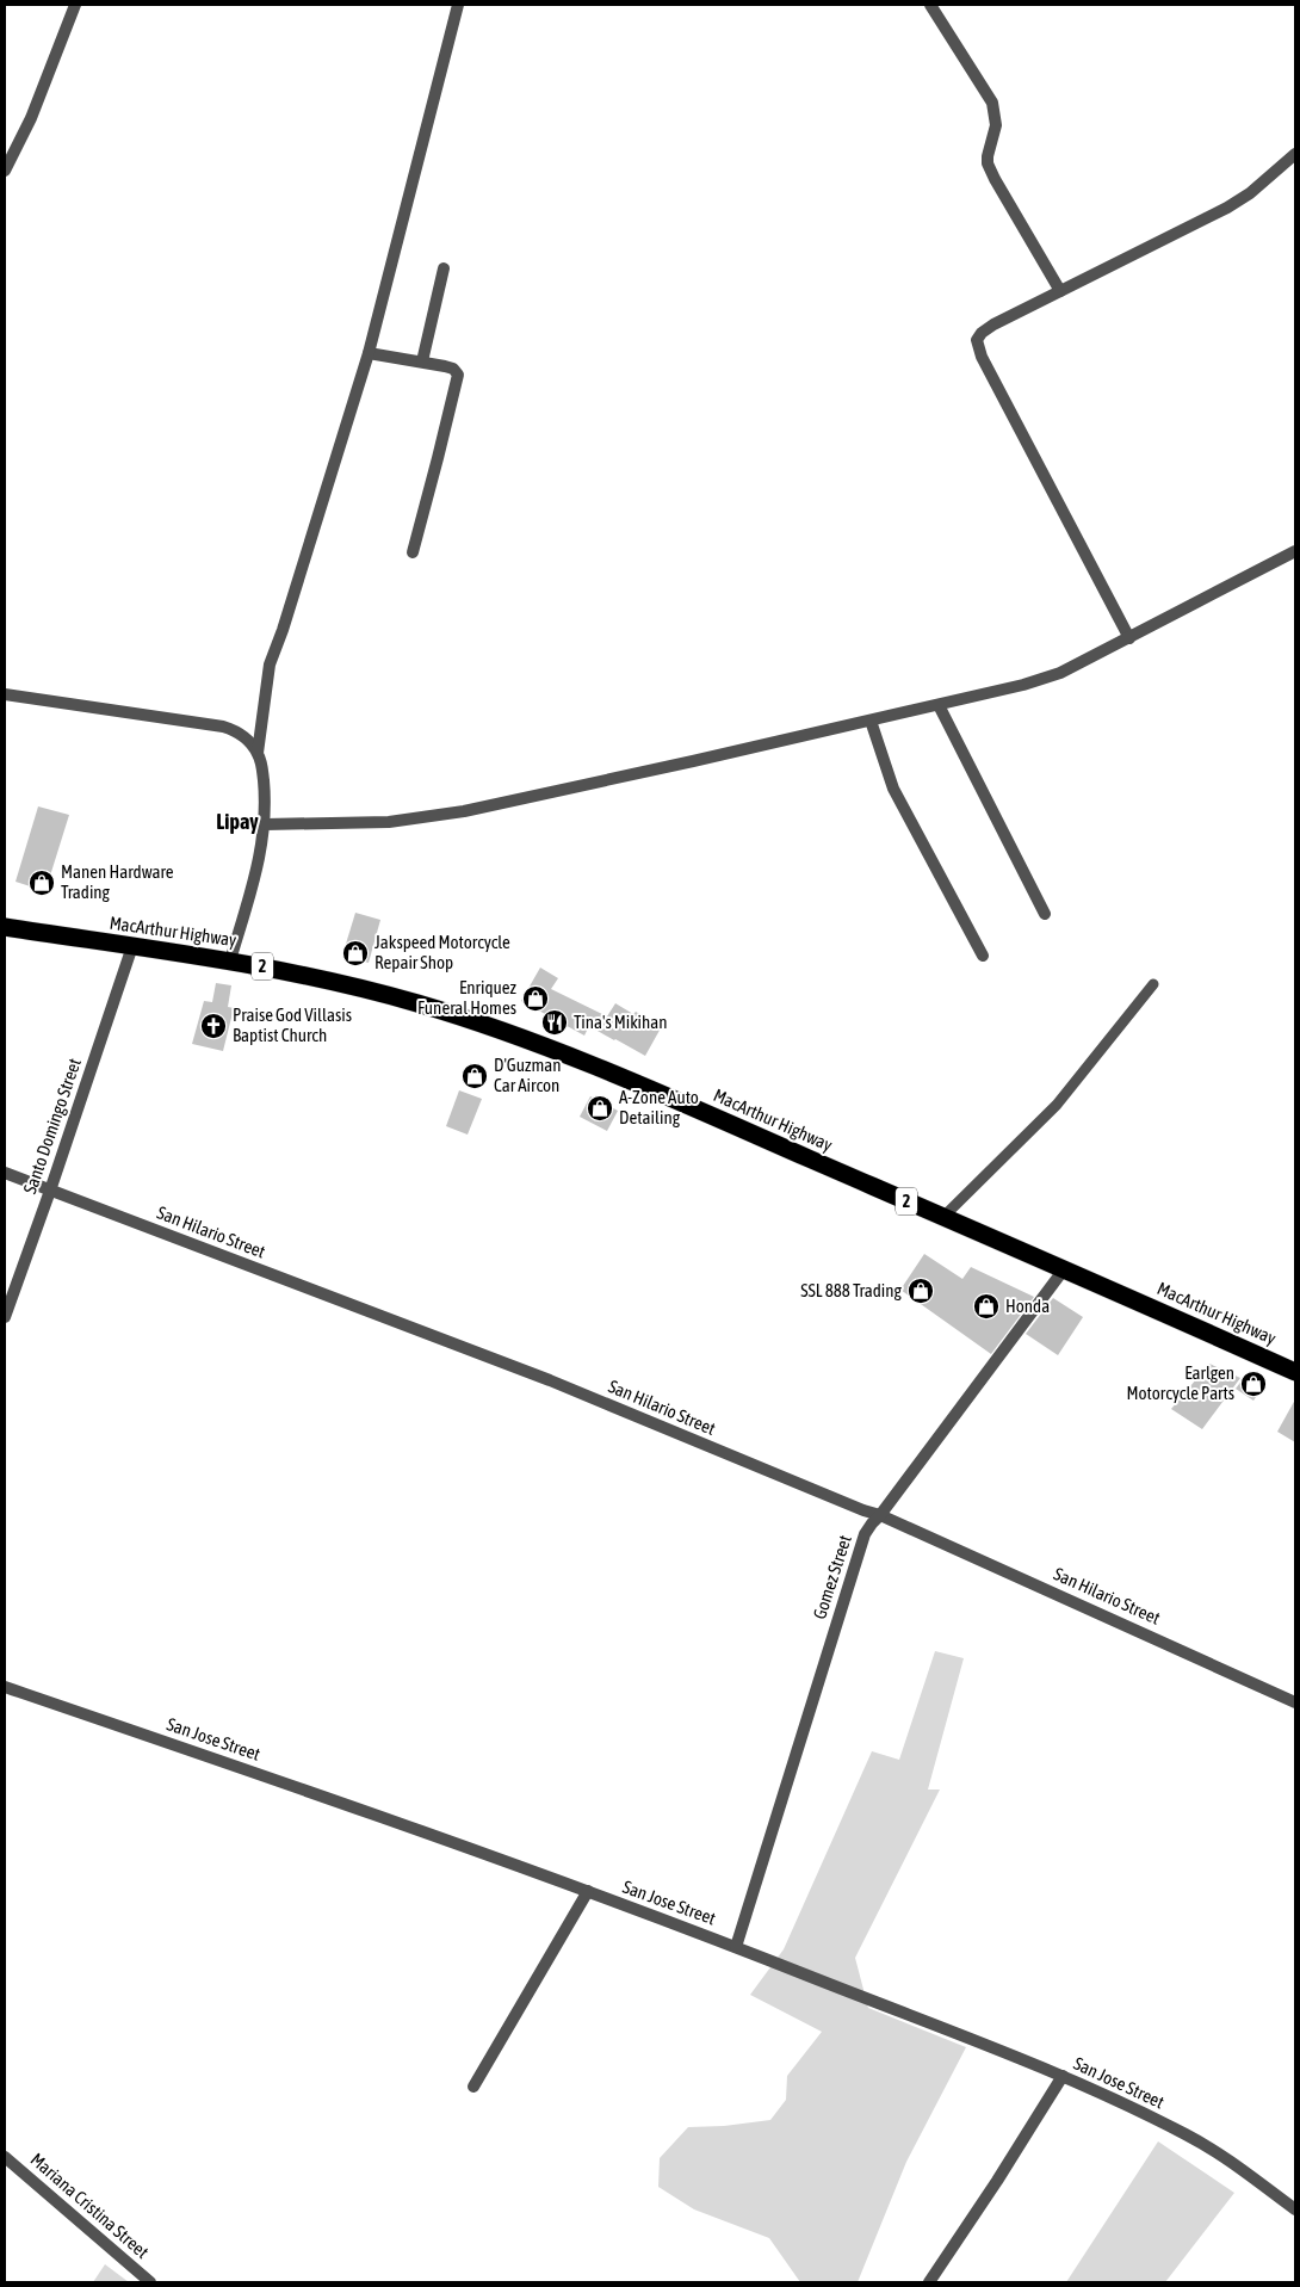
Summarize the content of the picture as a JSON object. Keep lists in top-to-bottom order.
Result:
{
  "streets": {
    "highway": ["MacArthur Highway", "2"],
    "street": [
      "Santo Domingo Street",
      "San Hilario Street",
      "Gomez Street",
      "San Jose Street",
      "Mariana Cristina Street"
    ]
  },
  "crossings": [
    ["MacArthur Highway", "Santo Domingo Street"],
    ["MacArthur Highway", "Gomez Street"],
    ["Santo Domingo Street", "San Hilario Street"],
    ["San Hilario Street", "Gomez Street"],
    ["Gomez Street", "San Jose Street"]
  ],
  "districts": ["Lipay"],
  "places": {
    "shop": [
      "Manen Hardware Trading",
      "Jakspeed Motorcycle Repair Shop",
      "Enriquez Funeral Homes",
      "D'Guzman Car Aircon",
      "A-Zone Auto Detailing",
      "SSL 888 Trading",
      "Honda",
      "Earlgen Motorcycle Parts"
    ],
    "restaurant": ["Tina's Mikihan"],
    "church": ["Praise God Villasis Baptist Church"]
  }
}
